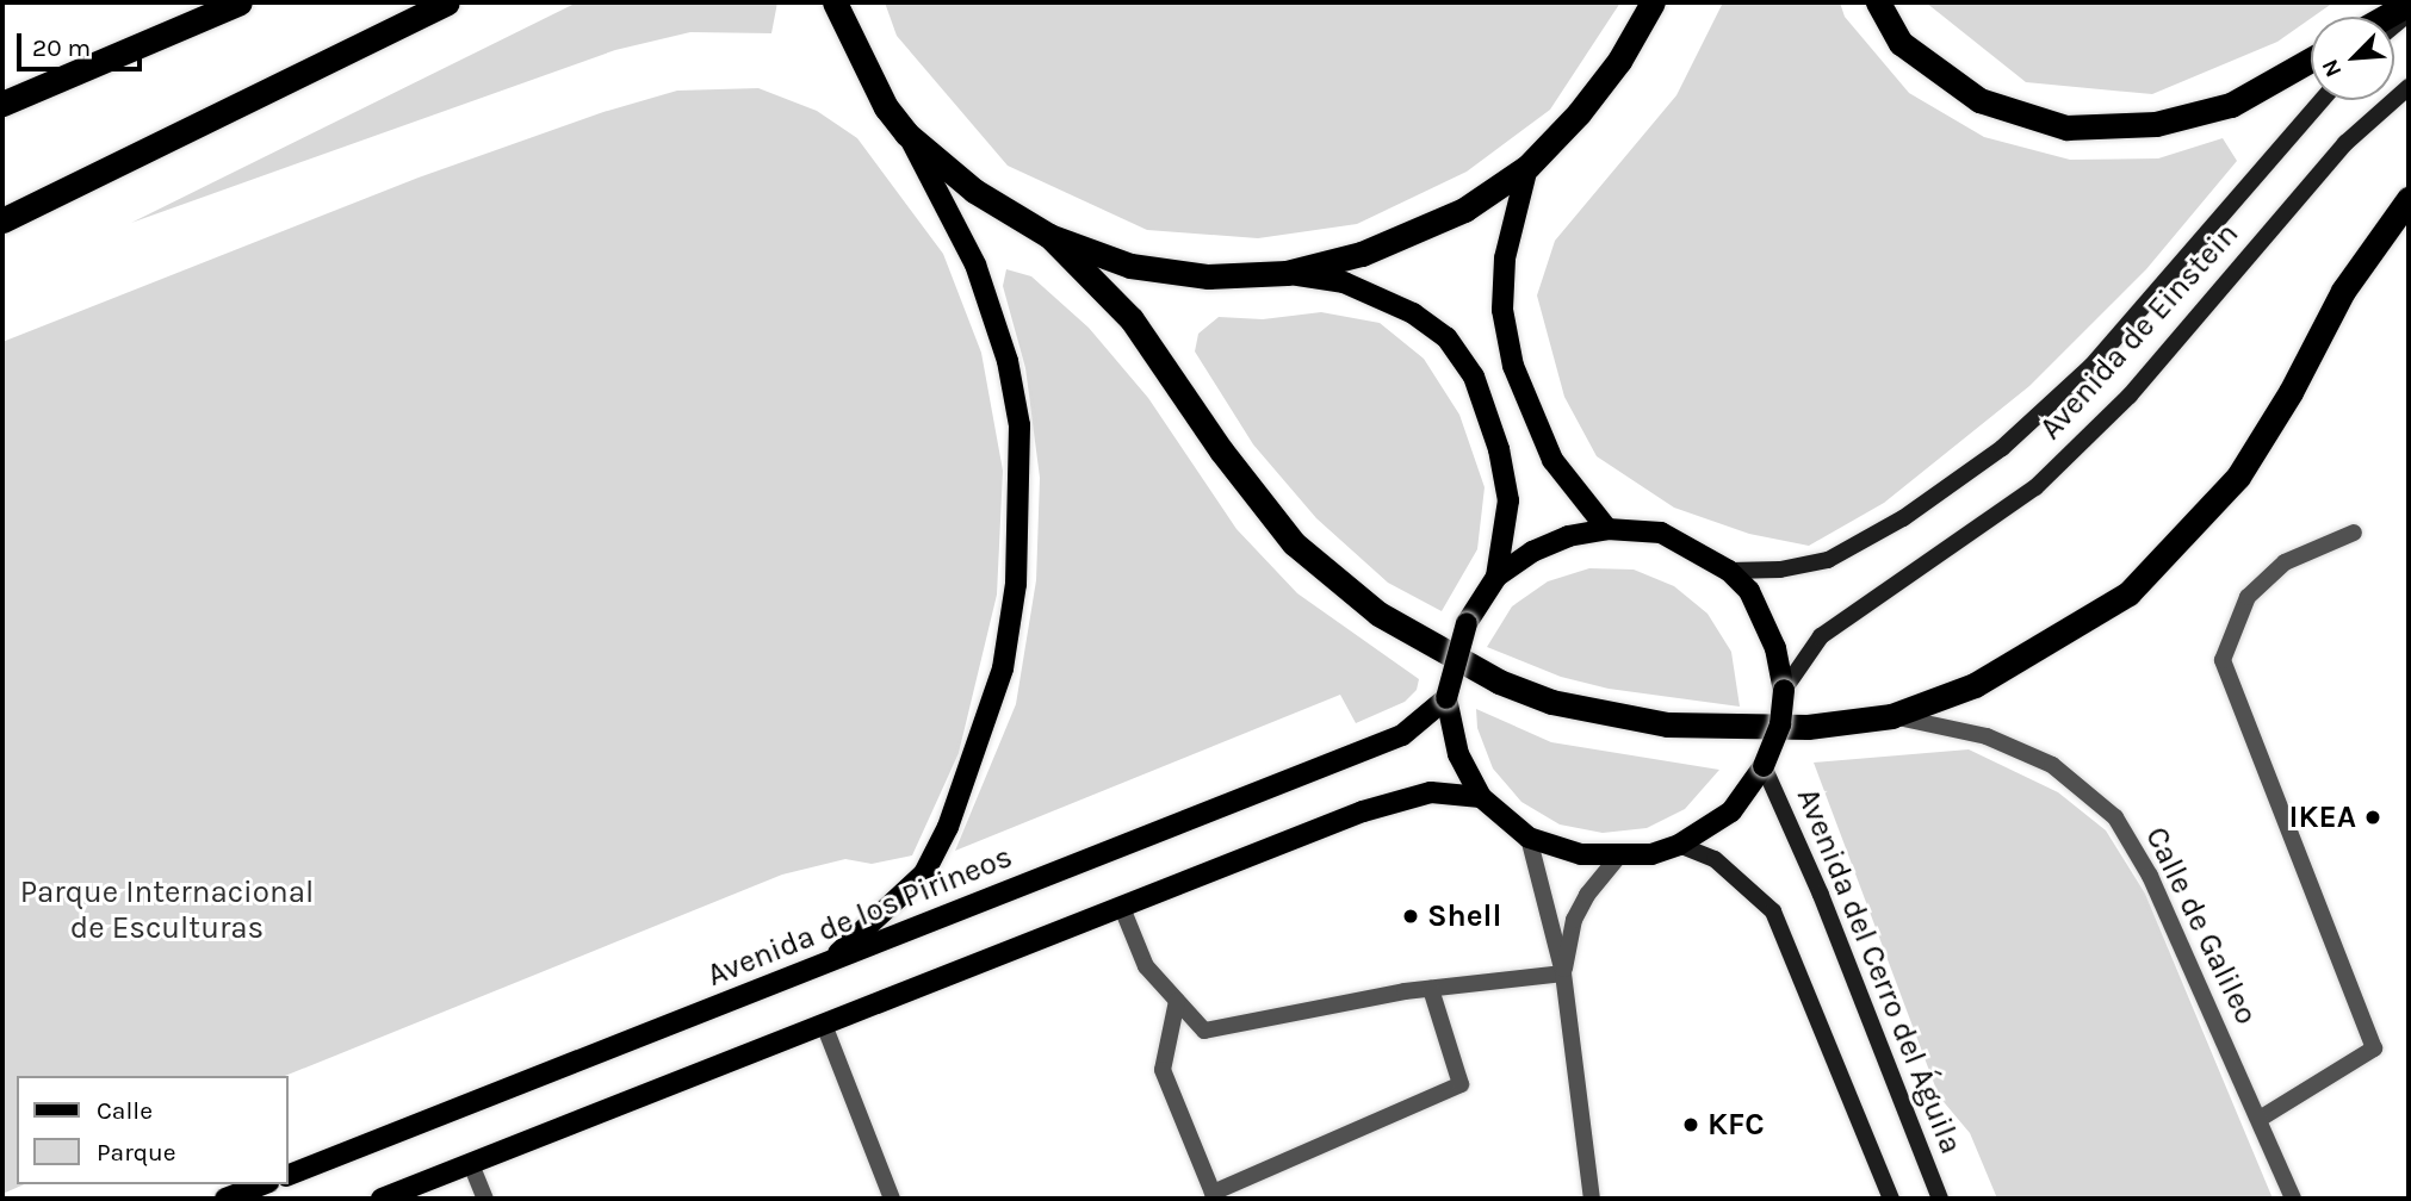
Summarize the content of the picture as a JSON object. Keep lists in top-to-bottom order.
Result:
{
  "streets": {
    "main road": ["Avenida de los Pirineos"],
    "street": ["Avenida de Einstein", "Calle de Galileo", "Avenida del Cerro del Águila"]
  },
  "parks": ["Parque Internacional de Esculturas"],
  "places": ["IKEA", "Shell", "KFC"],
  "legend": ["Calle", "Parque"],
  "scale_bar": "20 m",
  "north": "bottom left"
}
